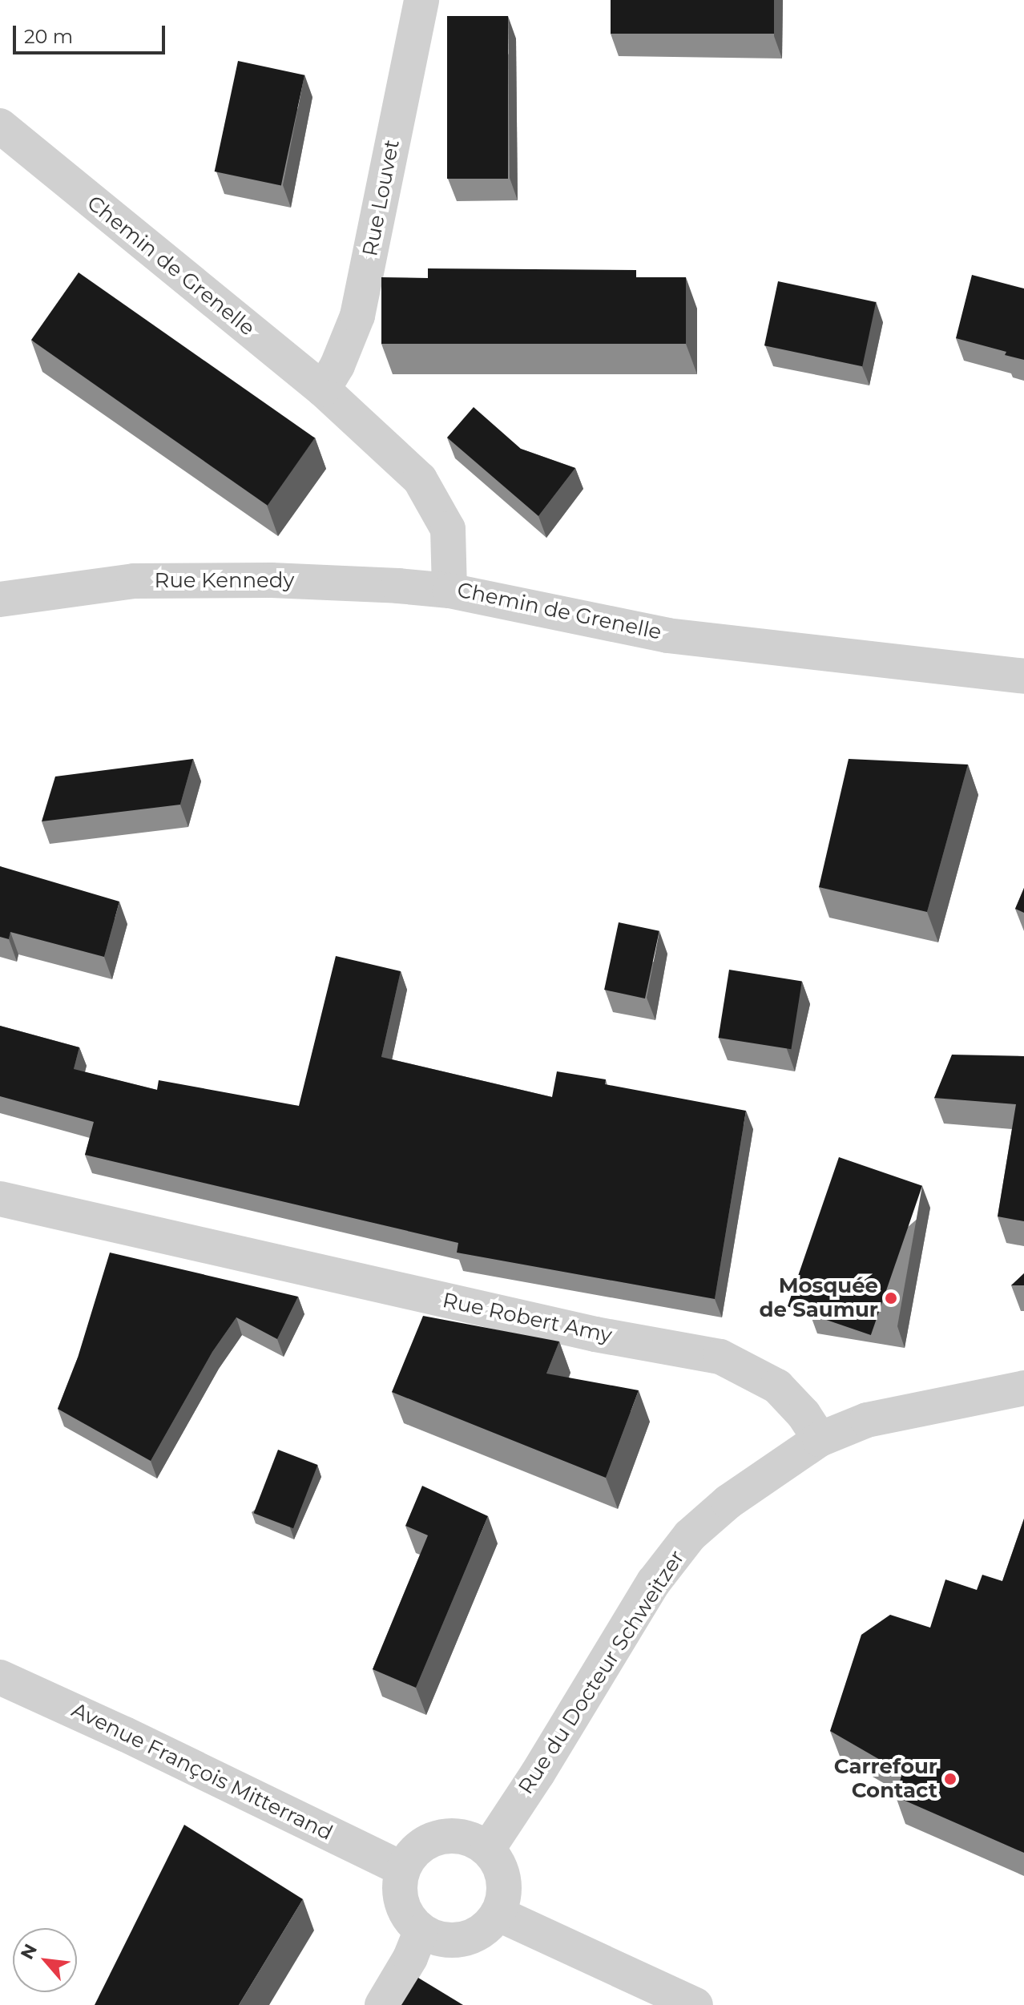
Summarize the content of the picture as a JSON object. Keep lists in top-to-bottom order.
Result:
{
  "streets": {
    "street": [
      "Rue Louvet",
      "Chemin de Grenelle",
      "Rue Kennedy",
      "Rue Robert Amy",
      "Rue du Docteur Schweitzer",
      "Avenue François Mitterrand"
    ]
  },
  "crossings": [
    ["Rue Louvet", "Chemin de Grenelle"],
    ["Chemin de Grenelle", "Rue Kennedy"],
    ["Rue Robert Amy", "Rue du Docteur Schweitzer"],
    ["Rue du Docteur Schweitzer", "Avenue François Mitterrand"]
  ],
  "places": ["Mosquée de Saumur", "Carrefour Contact"],
  "scale_bar": "20 m",
  "north": "top left"
}
